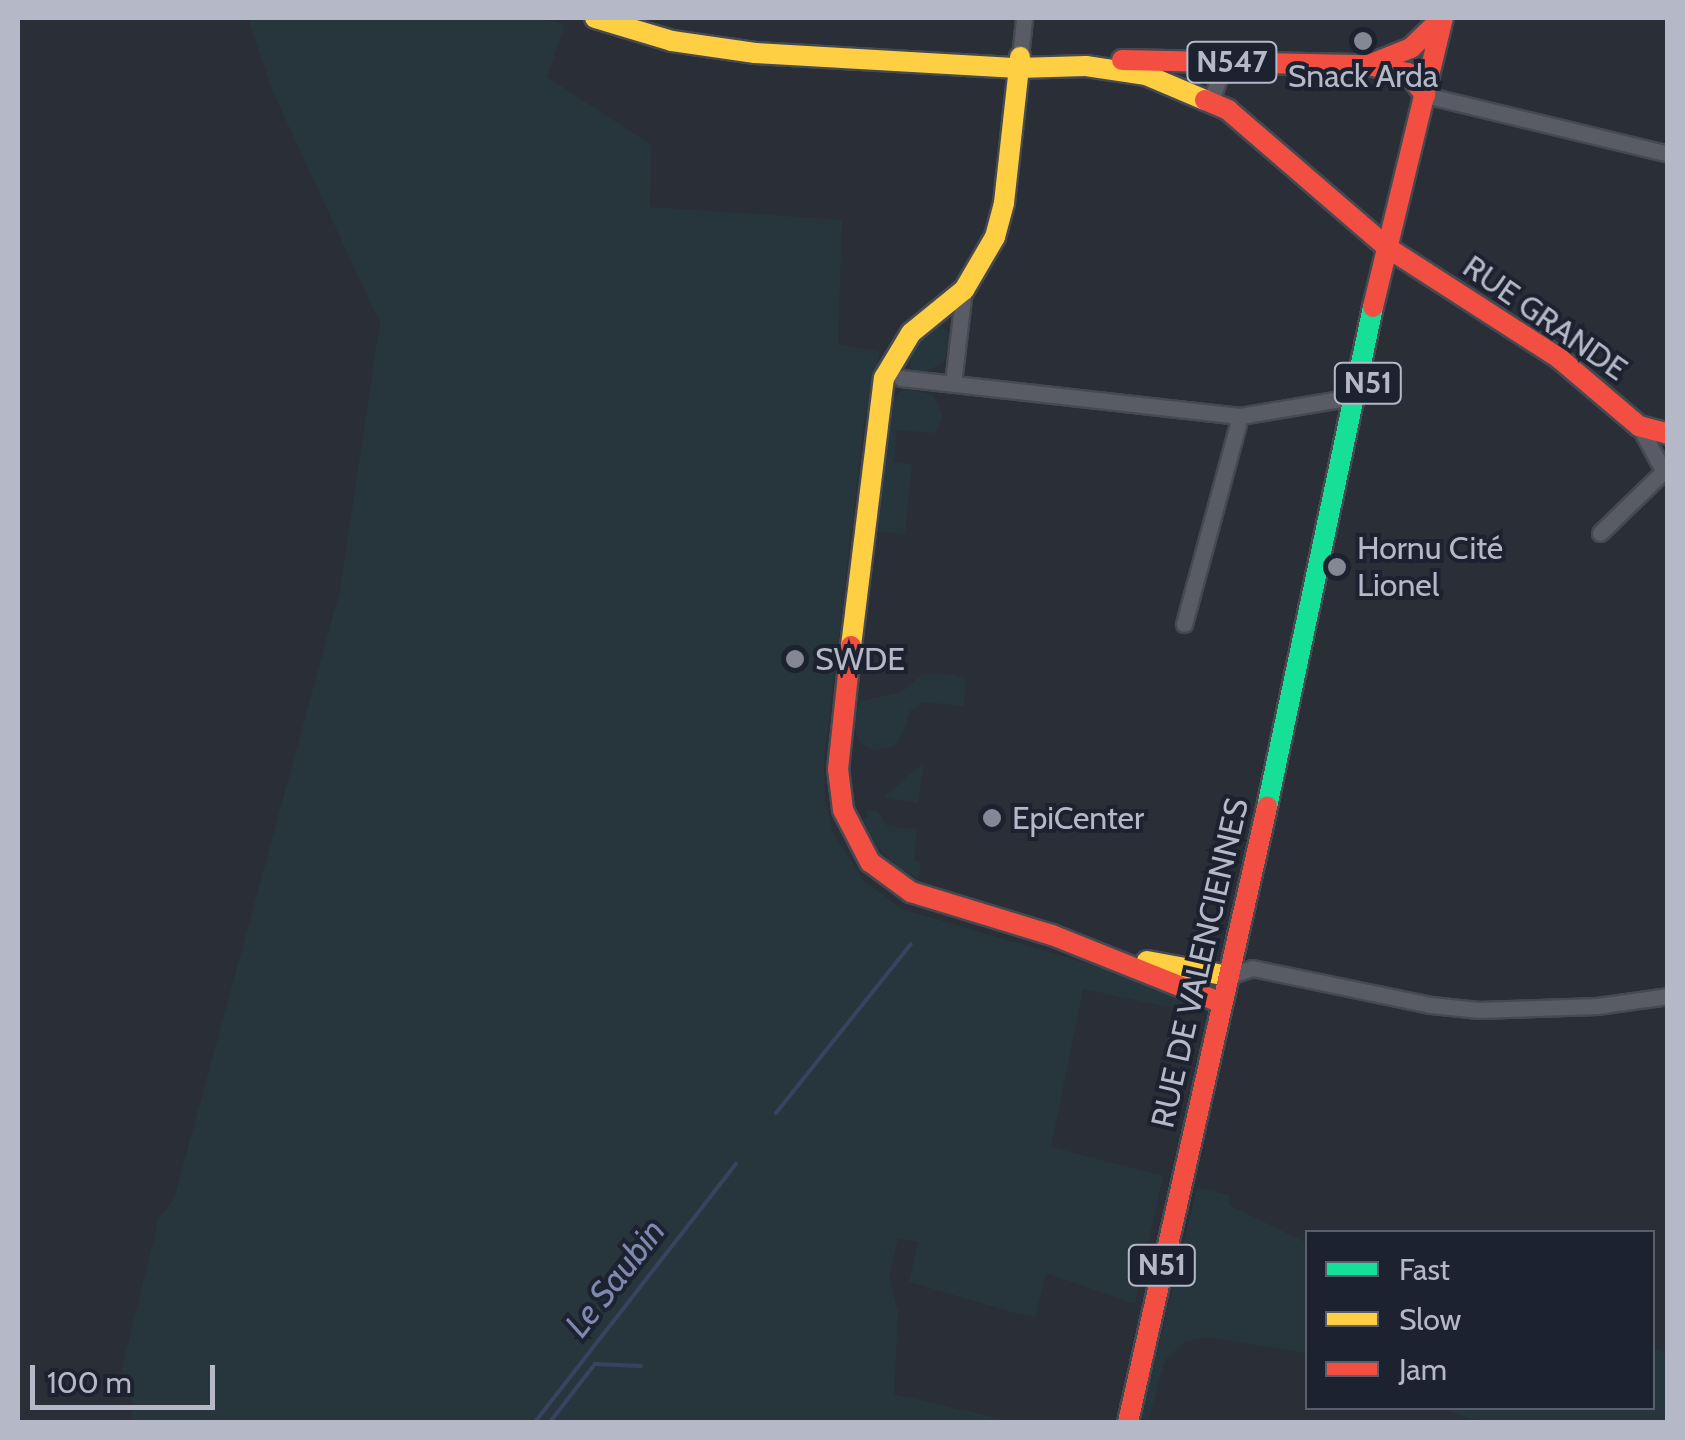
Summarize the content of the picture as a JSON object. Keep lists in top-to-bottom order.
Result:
{
  "streets": {
    "main road": [
      "N547",
      "RUE GRANDE",
      "N51",
      "RUE DE VALENCIENNES"
    ]
  },
  "crossings": [
    ["N547", "RUE GRANDE"],
    ["N547", "N51"],
    ["N547", "RUE DE VALENCIENNES"],
    ["RUE GRANDE", "N51"],
    ["RUE GRANDE", "RUE DE VALENCIENNES"],
    ["N51", "RUE DE VALENCIENNES"]
  ],
  "water": ["Le Saubin"],
  "places": [
    "Snack Arda",
    "Hornu Cité Lionel",
    "SWDE",
    "EpiCenter"
  ],
  "legend": ["Fast", "Slow", "Jam"],
  "scale_bar": "100 m"
}
